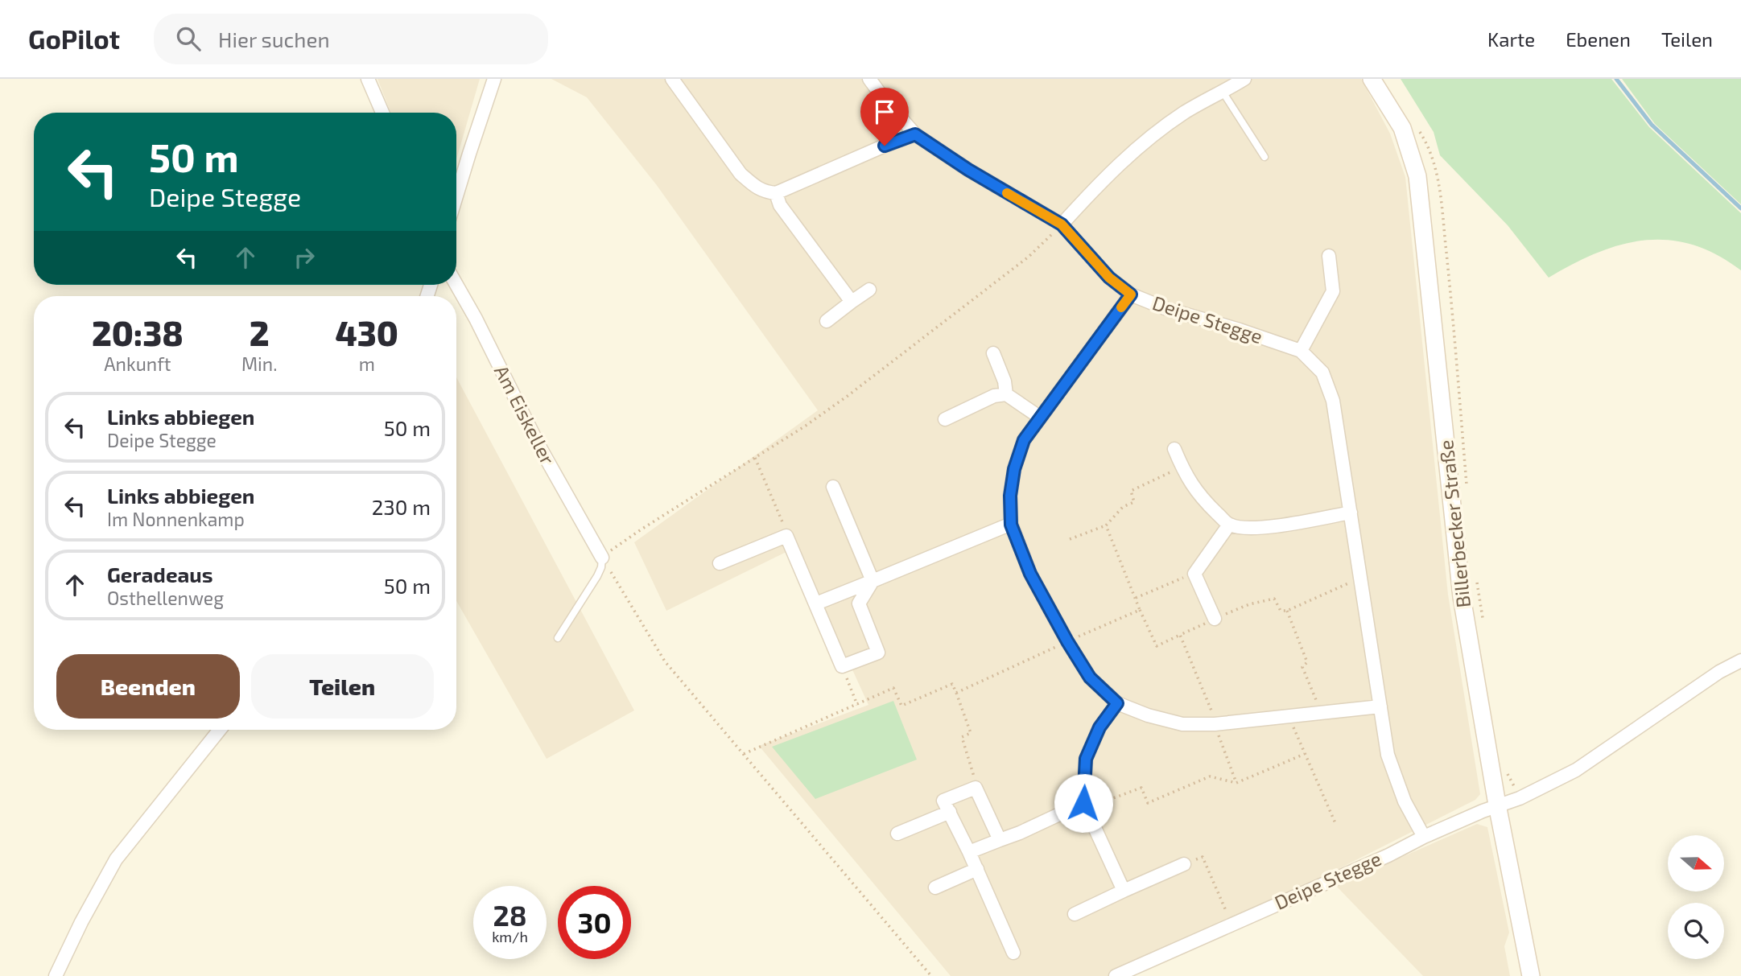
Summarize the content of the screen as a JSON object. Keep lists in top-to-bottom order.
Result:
{
  "streets": {
    "main road": ["Billerbecker Straße"],
    "street": ["Deipe Stegge", "Am Eiskeller"]
  },
  "crossings": [
    ["Deipe Stegge", "Billerbecker Straße"]
  ],
  "north": "right",
  "page": {
    "header": "GoPilot",
    "search": "Hier suchen",
    "nav": ["Karte", "Ebenen", "Teilen"],
    "turn": ["50 m", "Deipe Stegge"],
    "eta": [
      "20:38",
      "Ankunft",
      "2",
      "Min.",
      "430",
      "m"
    ],
    "list": [
      {
        "name": "Links abbiegen",
        "note": "Deipe Stegge",
        "value": "50 m"
      },
      {
        "name": "Links abbiegen",
        "note": "Im Nonnenkamp",
        "value": "230 m"
      },
      {
        "name": "Geradeaus",
        "note": "Osthellenweg",
        "value": "50 m"
      }
    ],
    "buttons": ["Beenden", "Teilen"],
    "speed": "28 km/h",
    "limit": "30"
  }
}
